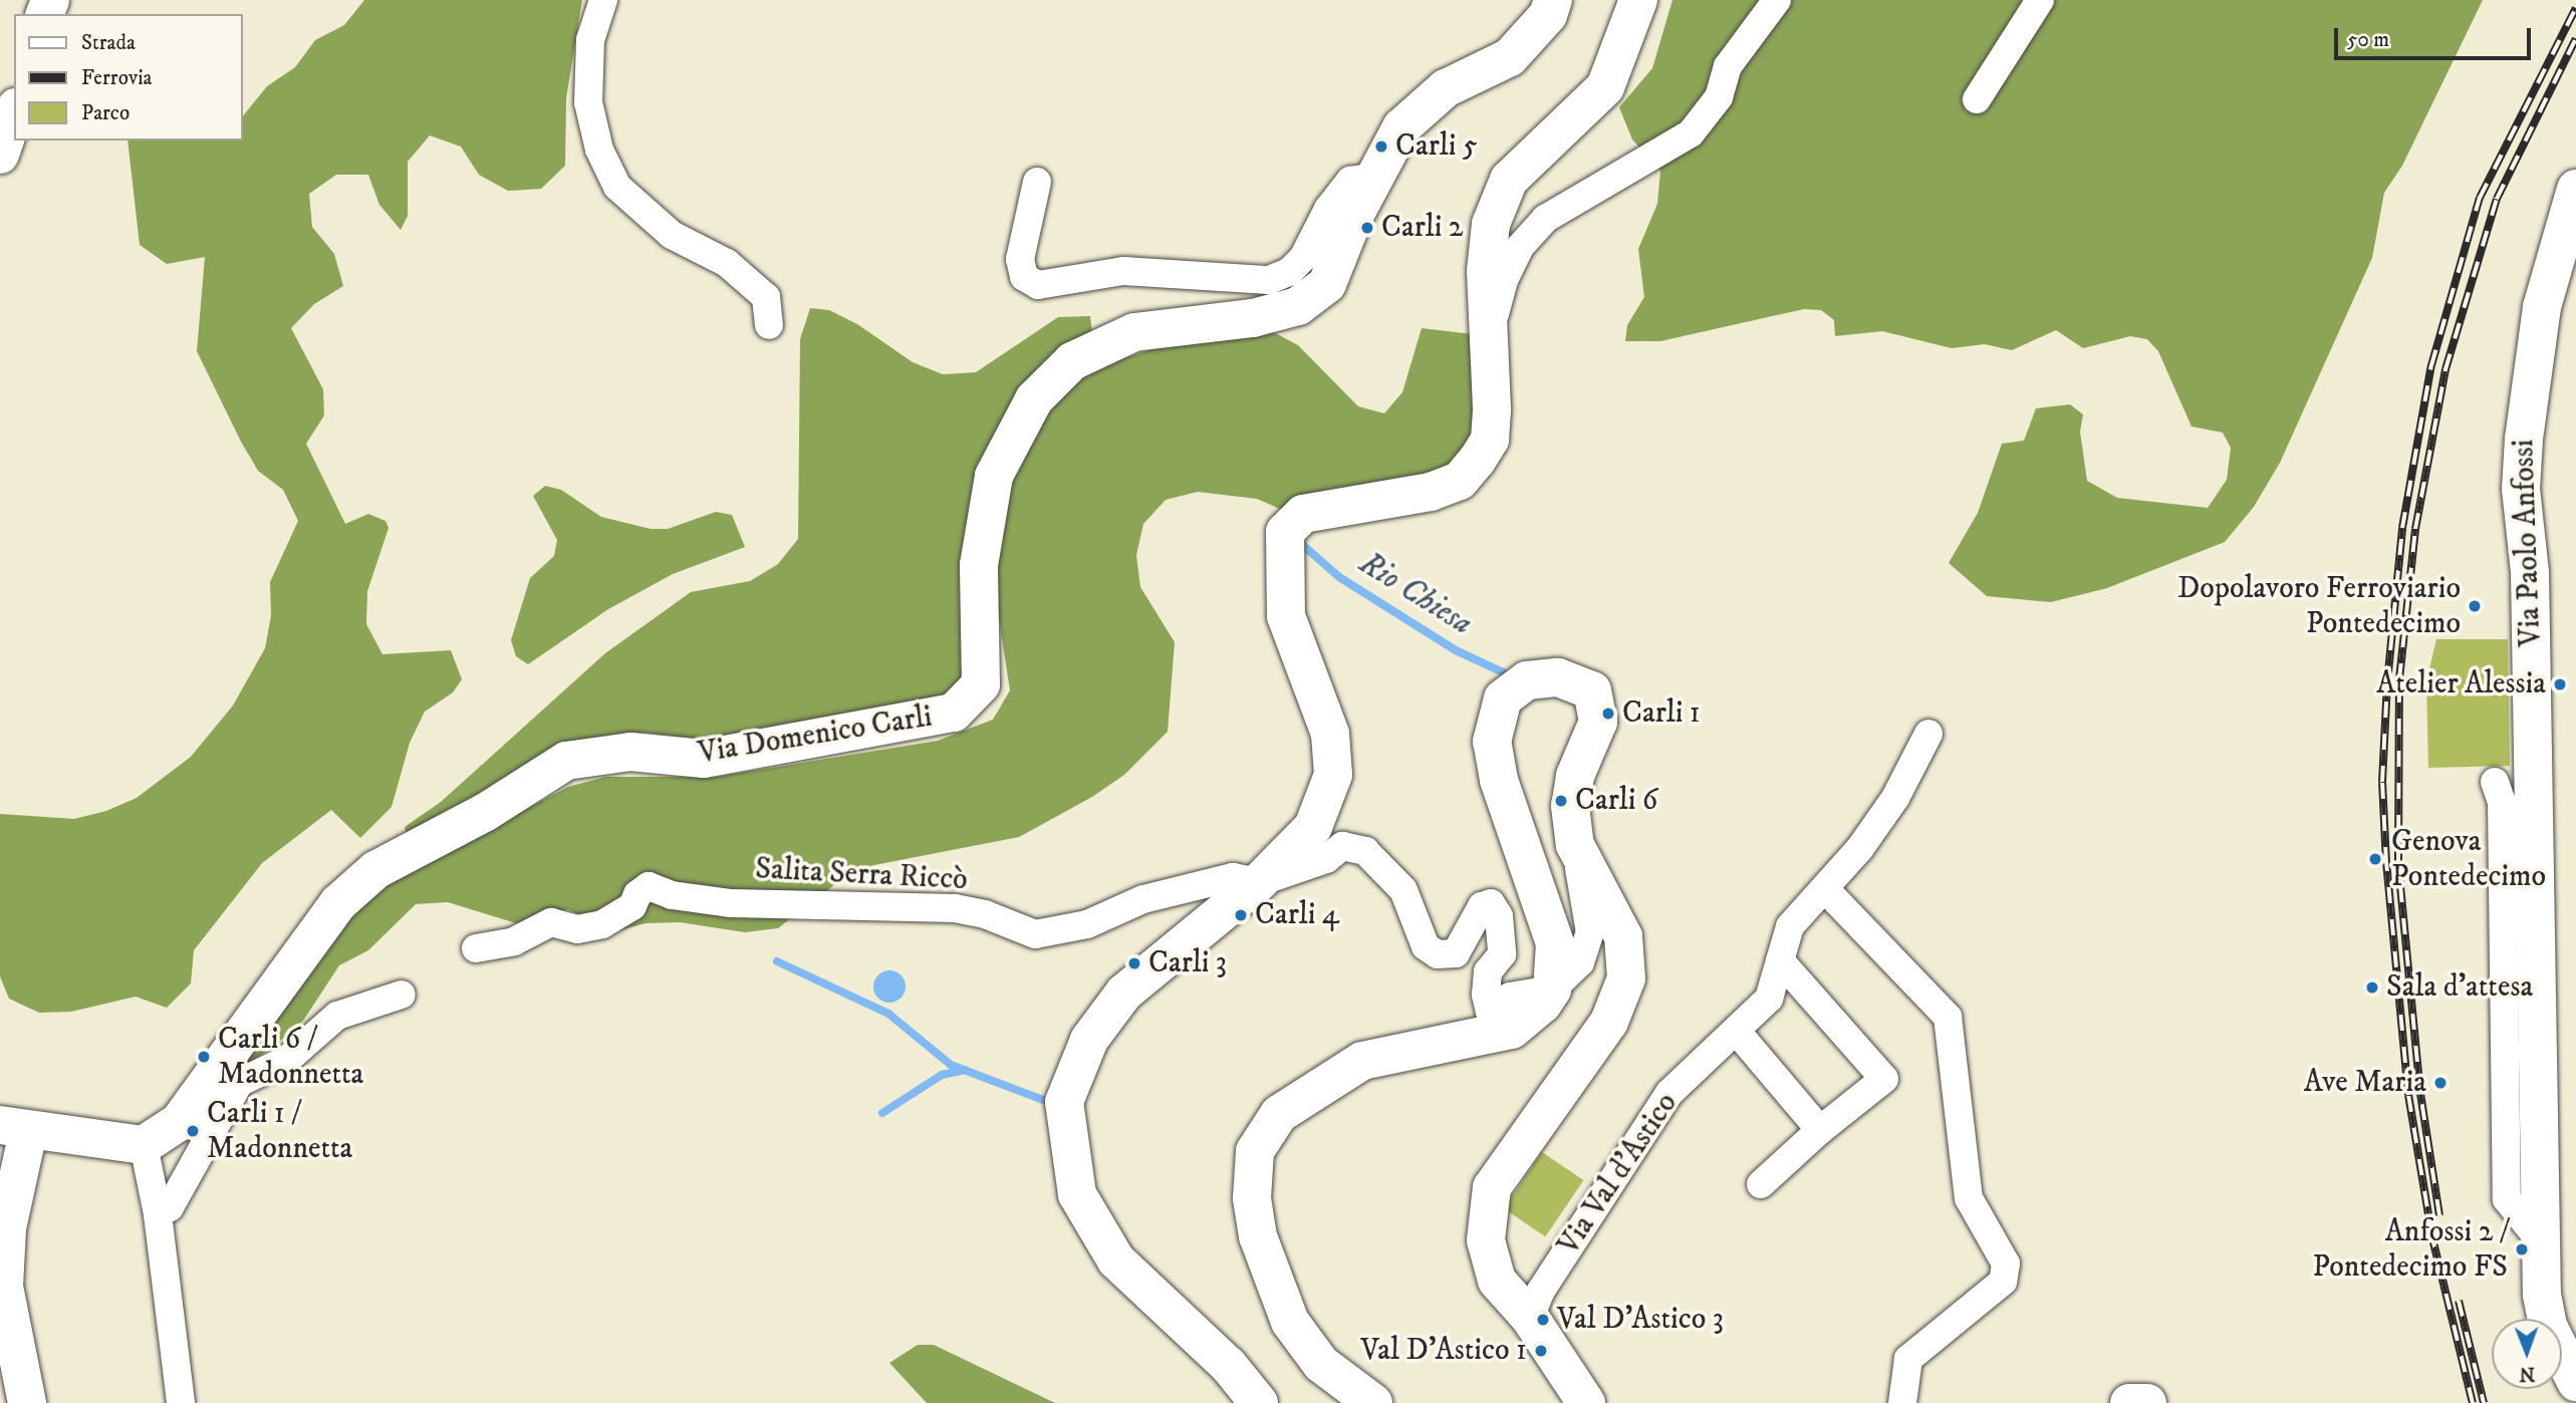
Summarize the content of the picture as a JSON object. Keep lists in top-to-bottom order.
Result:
{
  "streets": {
    "street": [
      "Via Paolo Anfossi",
      "Via Domenico Carli",
      "Salita Serra Riccò",
      "Via Val d'Astico"
    ]
  },
  "water": ["Rio Chiesa"],
  "places": [
    "Carli 5",
    "Carli 2",
    "Dopolavoro Ferroviario Pontedecimo",
    "Atelier Alessia",
    "Carli 1",
    "Carli 6",
    "Genova Pontedecimo",
    "Carli 4",
    "Carli 3",
    "Sala d'attesa",
    "Carli 6 / Madonnetta",
    "Ave Maria",
    "Carli 1 / Madonnetta",
    "Anfossi 2 / Pontedecimo FS",
    "Val D'Astico 3",
    "Val D'Astico 1"
  ],
  "legend": ["Strada", "Ferrovia", "Parco"],
  "scale_bar": "50 m",
  "north": "bottom"
}
